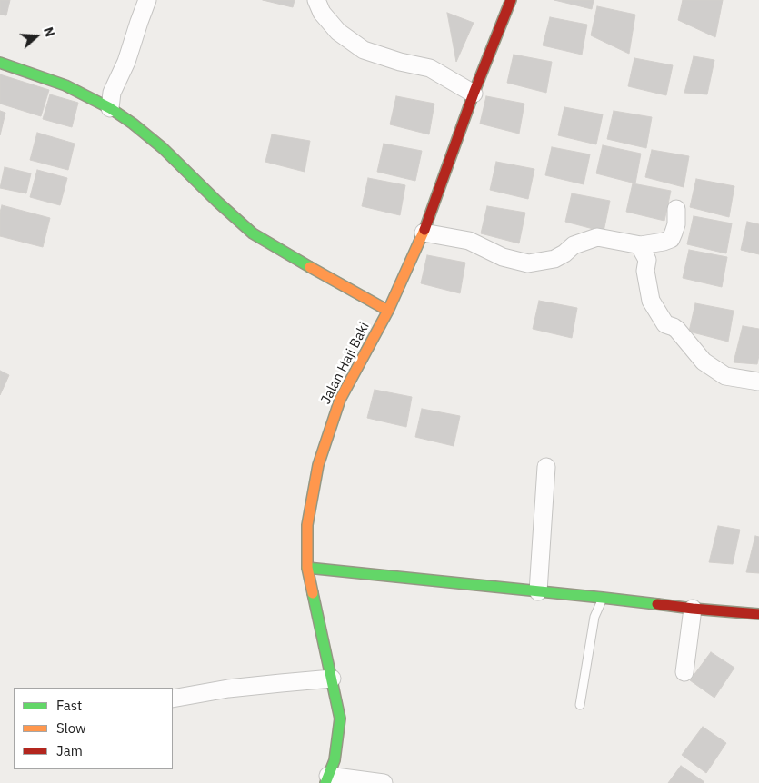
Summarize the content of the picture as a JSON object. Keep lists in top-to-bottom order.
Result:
{
  "streets": {
    "street": ["Jalan Haji Baki"]
  },
  "legend": ["Fast", "Slow", "Jam"],
  "north": "right"
}
